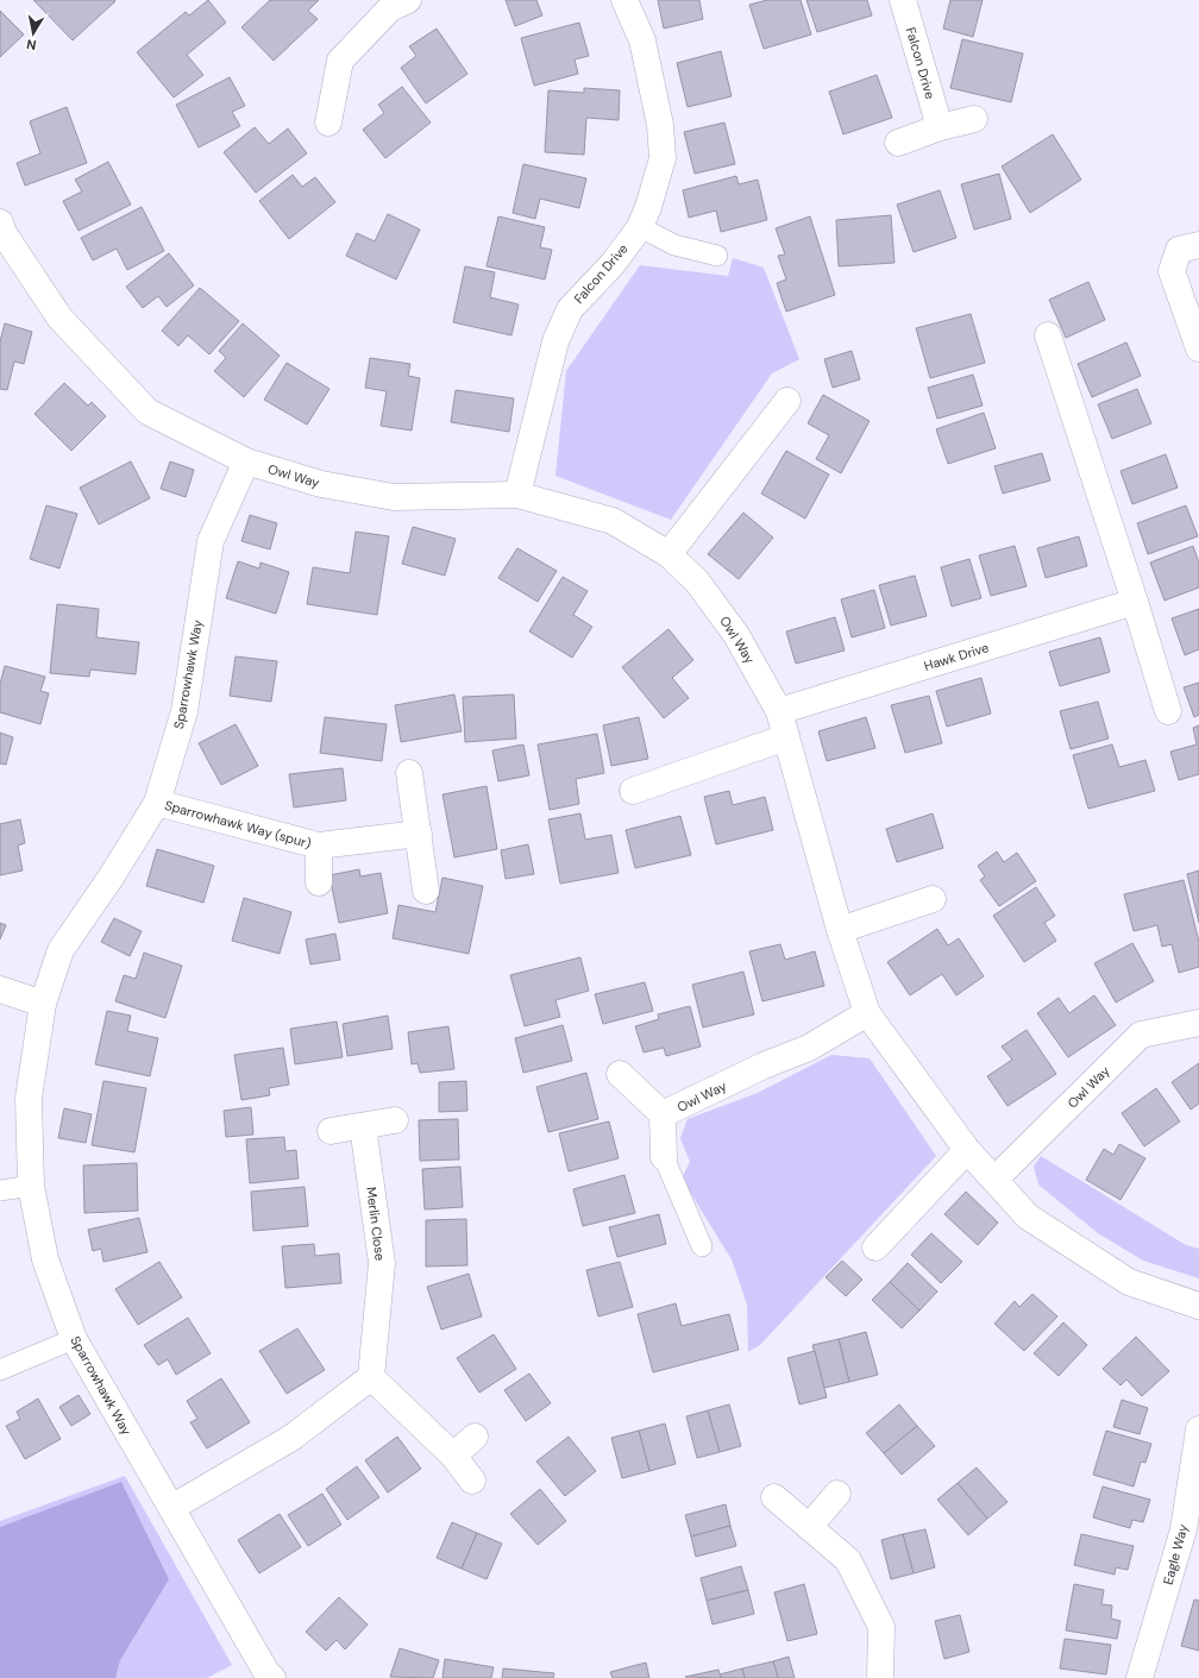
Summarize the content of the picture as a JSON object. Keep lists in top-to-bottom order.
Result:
{
  "streets": {
    "street": [
      "Falcon Drive",
      "Owl Way",
      "Hawk Drive",
      "Sparrowhawk Way",
      "Sparrowhawk Way (spur)",
      "Merlin Close",
      "Eagle Way"
    ]
  },
  "crossings": [
    ["Falcon Drive", "Owl Way"],
    ["Owl Way", "Hawk Drive"],
    ["Owl Way", "Sparrowhawk Way"],
    ["Sparrowhawk Way", "Sparrowhawk Way (spur)"]
  ],
  "north": "bottom"
}
